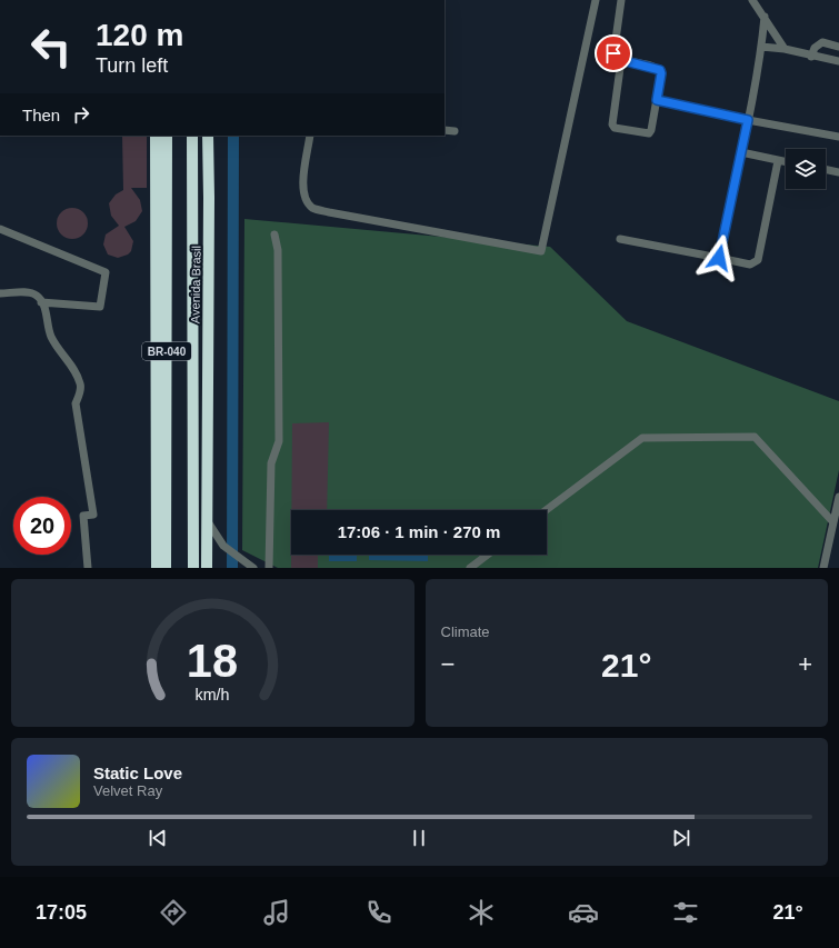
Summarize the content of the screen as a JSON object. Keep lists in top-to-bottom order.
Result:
{
  "streets": {
    "highway": ["Avenida Brasil", "BR-040"]
  },
  "page": {
    "turn": ["120 m", "Turn left"],
    "then": "Then",
    "limit": "20",
    "trip": "17:06 · 1 min · 270 m",
    "tile": "Climate",
    "heat": ["−", "21°", "+"],
    "song": ["Static Love", "Velvet Ray"],
    "tabs": ["17:05", "21°"],
    "gauge": ["18", "km/h"]
  }
}
